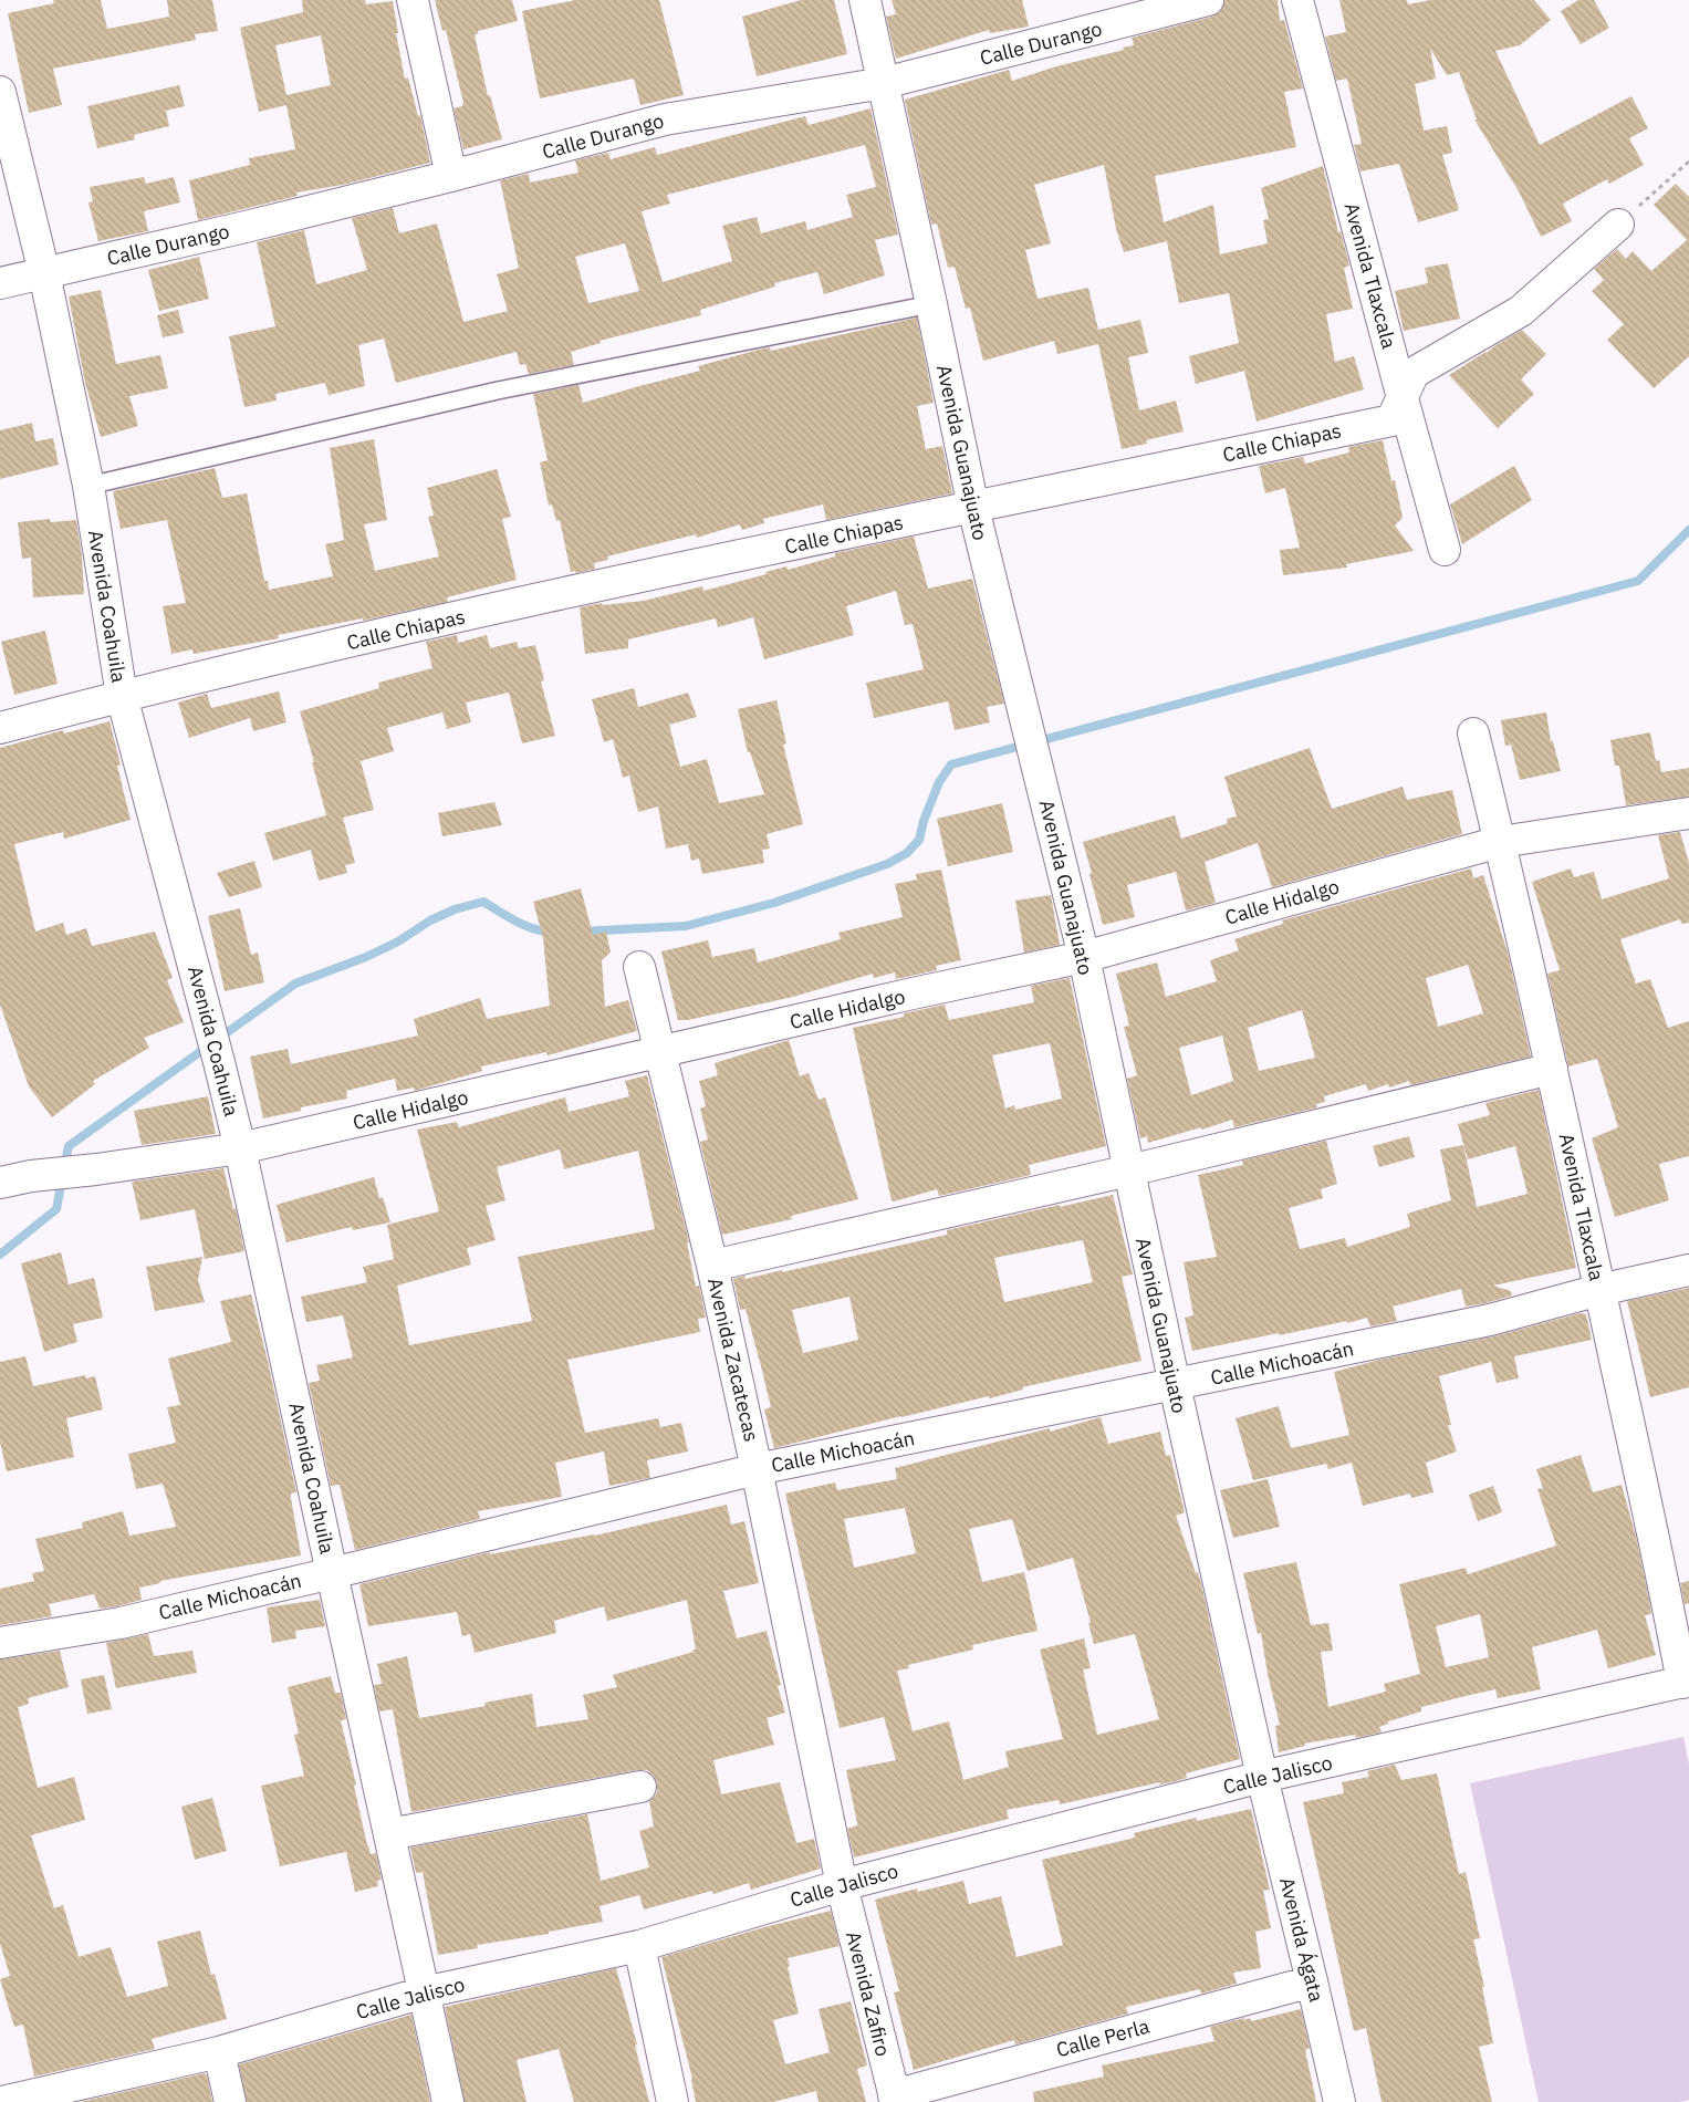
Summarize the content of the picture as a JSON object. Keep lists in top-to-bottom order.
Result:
{
  "streets": {
    "street": [
      "Calle Durango",
      "Avenida Tlaxcala",
      "Calle Chiapas",
      "Avenida Guanajuato",
      "Avenida Coahuila",
      "Calle Hidalgo",
      "Avenida Zacatecas",
      "Calle Michoacán",
      "Calle Jalisco",
      "Avenida Ágata",
      "Avenida Zafiro",
      "Calle Perla"
    ]
  },
  "crossings": [
    ["Calle Durango", "Avenida Guanajuato"],
    ["Calle Durango", "Avenida Coahuila"],
    ["Avenida Tlaxcala", "Calle Chiapas"],
    ["Avenida Tlaxcala", "Calle Hidalgo"],
    ["Avenida Tlaxcala", "Calle Michoacán"],
    ["Avenida Tlaxcala", "Calle Jalisco"],
    ["Calle Chiapas", "Avenida Guanajuato"],
    ["Calle Chiapas", "Avenida Coahuila"],
    ["Avenida Guanajuato", "Calle Hidalgo"],
    ["Avenida Guanajuato", "Calle Michoacán"],
    ["Avenida Guanajuato", "Calle Jalisco"],
    ["Avenida Guanajuato", "Avenida Ágata"],
    ["Avenida Coahuila", "Calle Hidalgo"],
    ["Avenida Coahuila", "Calle Michoacán"],
    ["Avenida Coahuila", "Calle Jalisco"],
    ["Calle Hidalgo", "Avenida Zacatecas"],
    ["Avenida Zacatecas", "Calle Michoacán"],
    ["Avenida Zacatecas", "Calle Jalisco"],
    ["Avenida Zacatecas", "Avenida Zafiro"],
    ["Calle Jalisco", "Avenida Ágata"],
    ["Calle Jalisco", "Avenida Zafiro"],
    ["Avenida Ágata", "Calle Perla"],
    ["Avenida Zafiro", "Calle Perla"]
  ]
}
